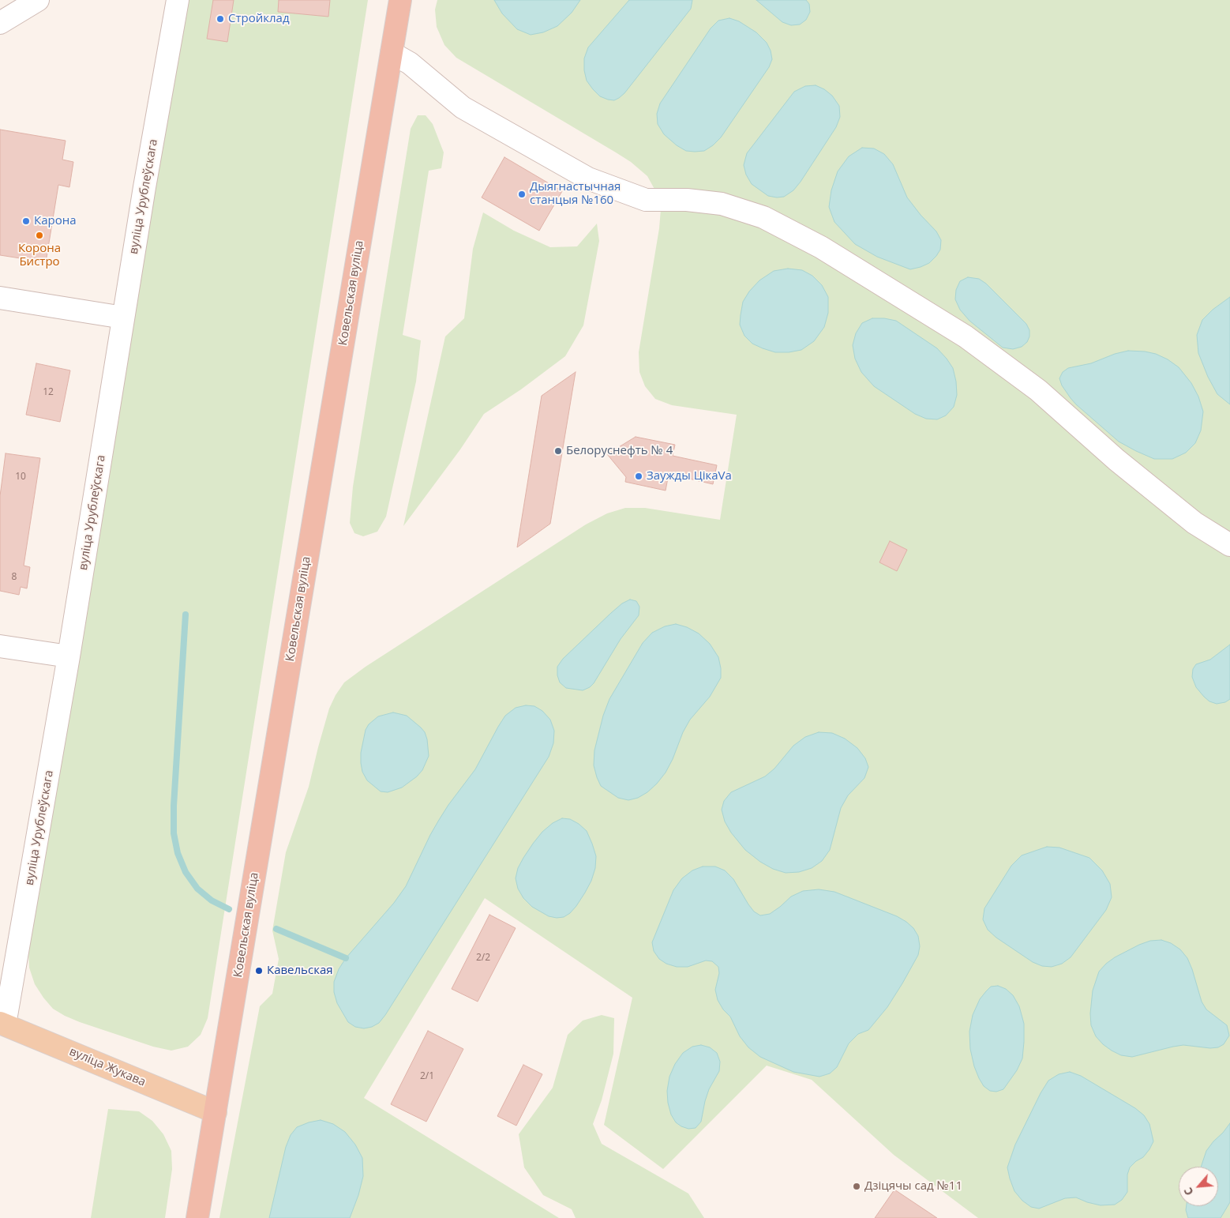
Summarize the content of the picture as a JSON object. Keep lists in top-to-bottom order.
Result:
{
  "streets": {
    "highway": ["Ковельская вуліца"],
    "main road": ["вуліца Жукава"],
    "street": ["вуліца Урублеўскага"]
  },
  "crossings": [
    ["вуліца Урублеўскага", "вуліца Жукава"],
    ["Ковельская вуліца", "вуліца Жукава"]
  ],
  "places": [
    "Стройклад",
    "Дыягнастычная станцыя №160",
    "Карона",
    "Корона Бистро",
    "Белоруснефть № 4",
    "Заужды ЦікаVа",
    "Кавельская",
    "Дзіцячы сад №11"
  ],
  "house_numbers": [
    "12",
    "10",
    "8",
    "2/2",
    "2/1"
  ],
  "north": "bottom left"
}
